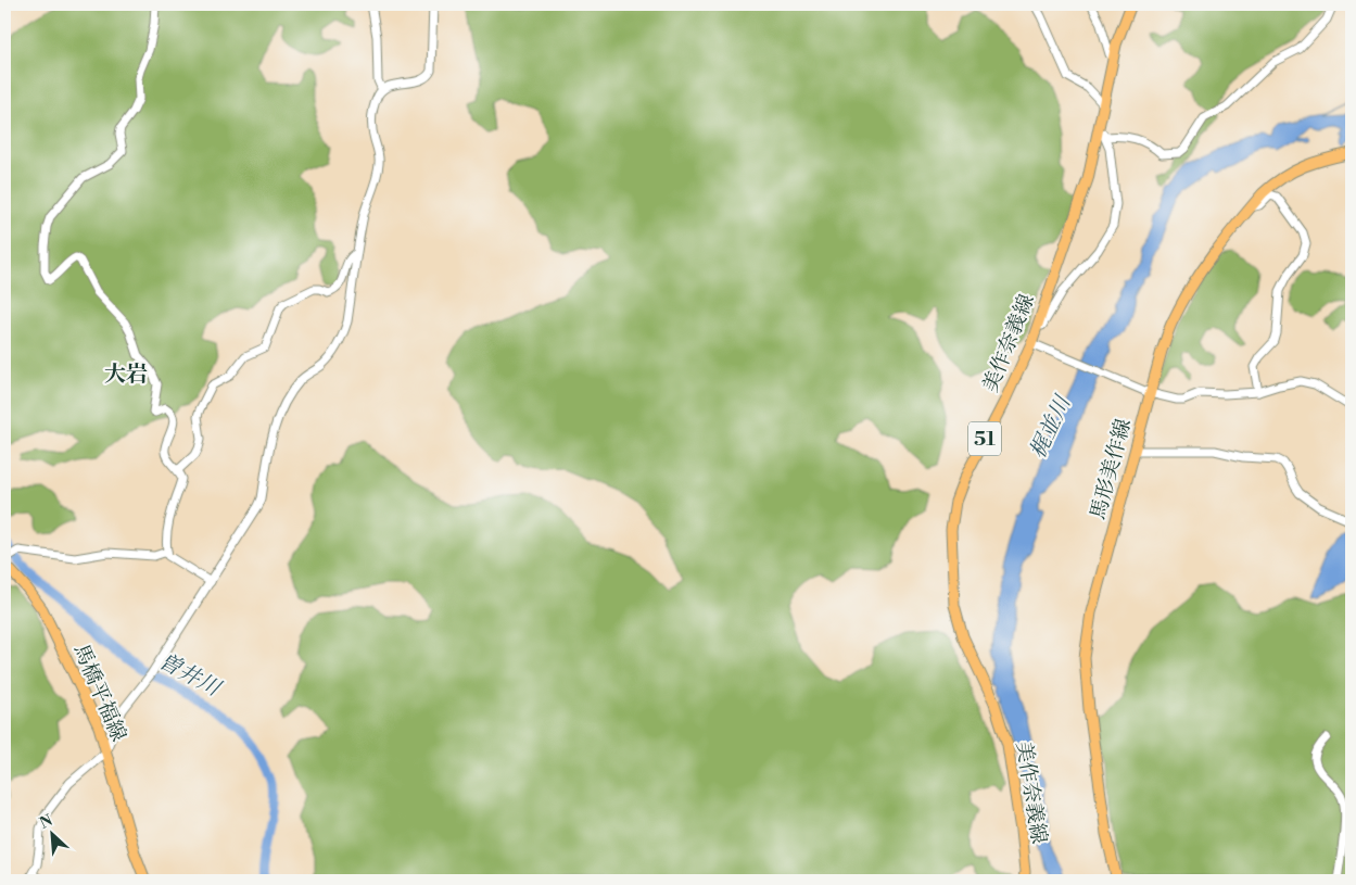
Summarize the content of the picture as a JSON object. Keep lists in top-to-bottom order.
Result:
{
  "streets": {
    "main road": [
      "美作奈義線",
      "51",
      "馬形美作線",
      "馬橋平福線"
    ]
  },
  "districts": ["大岩"],
  "water": ["梶並川", "曽井川"],
  "north": "top left"
}
